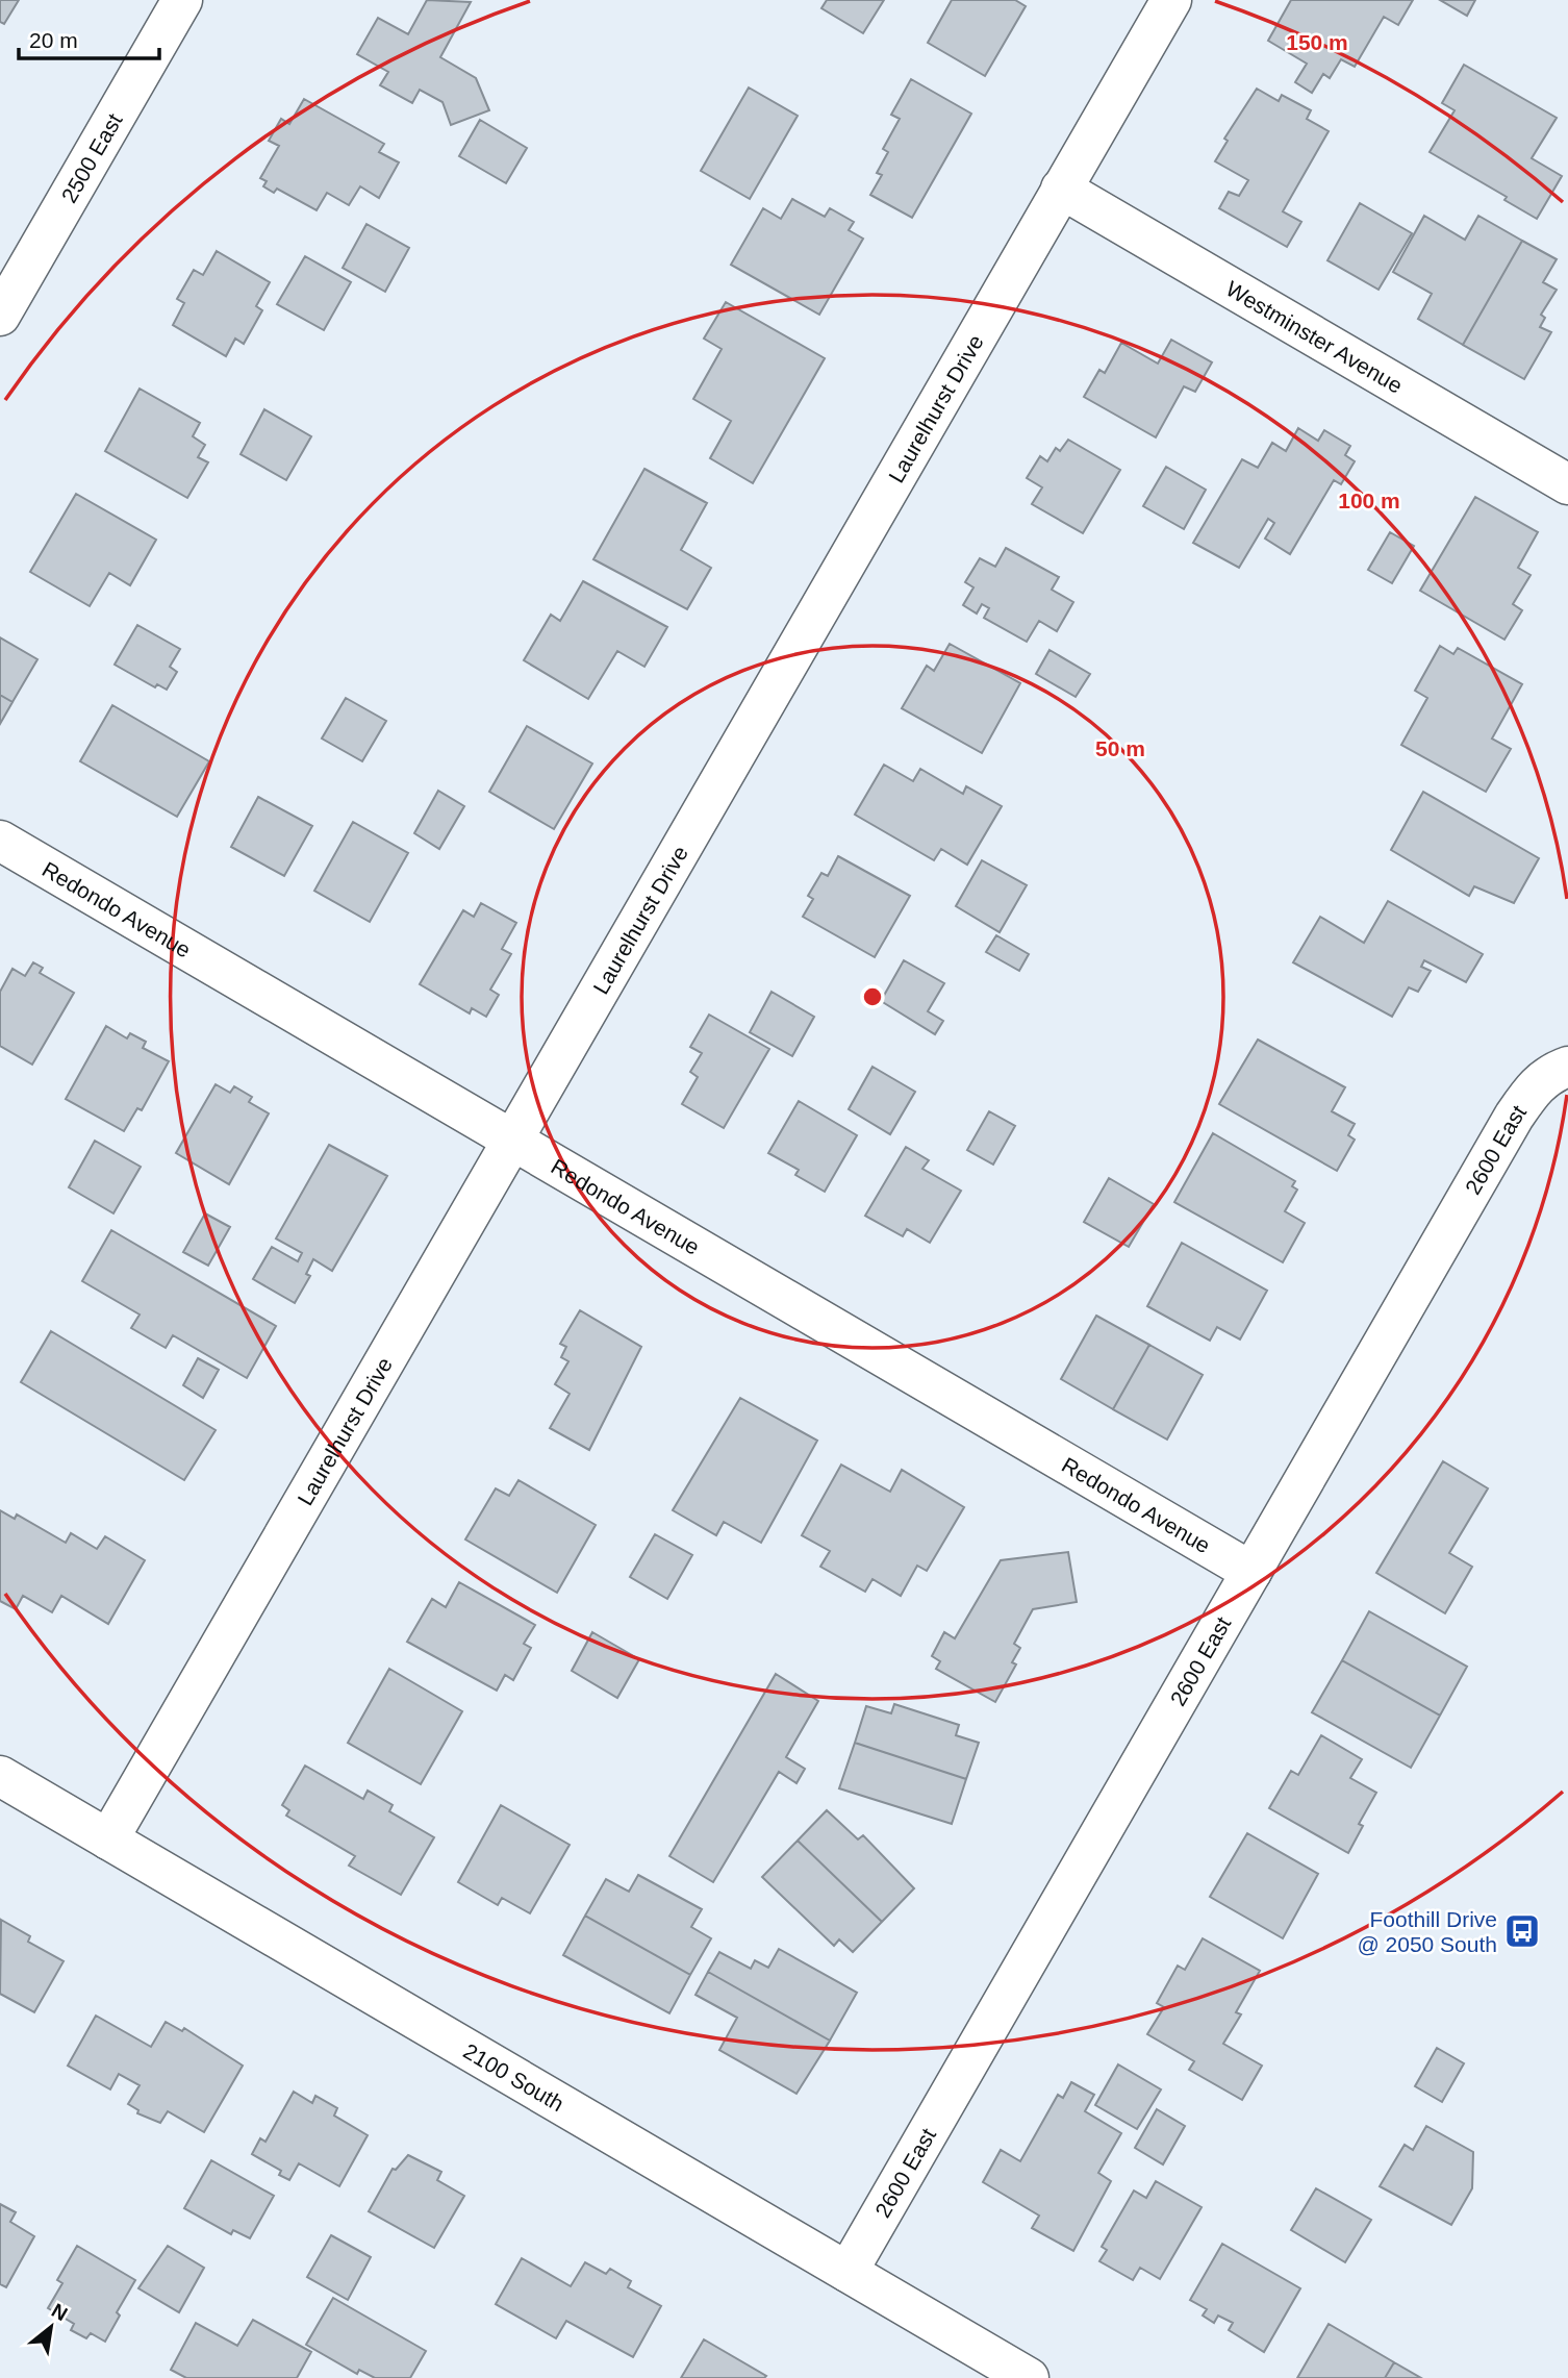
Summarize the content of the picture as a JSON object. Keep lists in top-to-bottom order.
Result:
{
  "streets": {
    "street": [
      "2500 East",
      "Westminster Avenue",
      "Laurelhurst Drive",
      "Redondo Avenue",
      "2600 East",
      "2100 South"
    ]
  },
  "crossings": [
    ["Westminster Avenue", "Laurelhurst Drive"],
    ["Laurelhurst Drive", "Redondo Avenue"],
    ["Laurelhurst Drive", "2100 South"],
    ["Redondo Avenue", "2600 East"],
    ["2600 East", "2100 South"]
  ],
  "places": {
    "bus stop": ["Foothill Drive @ 2050 South"]
  },
  "scale_bar": "20 m",
  "north": "top right",
  "rings": ["150 m", "100 m", "50 m"]
}
